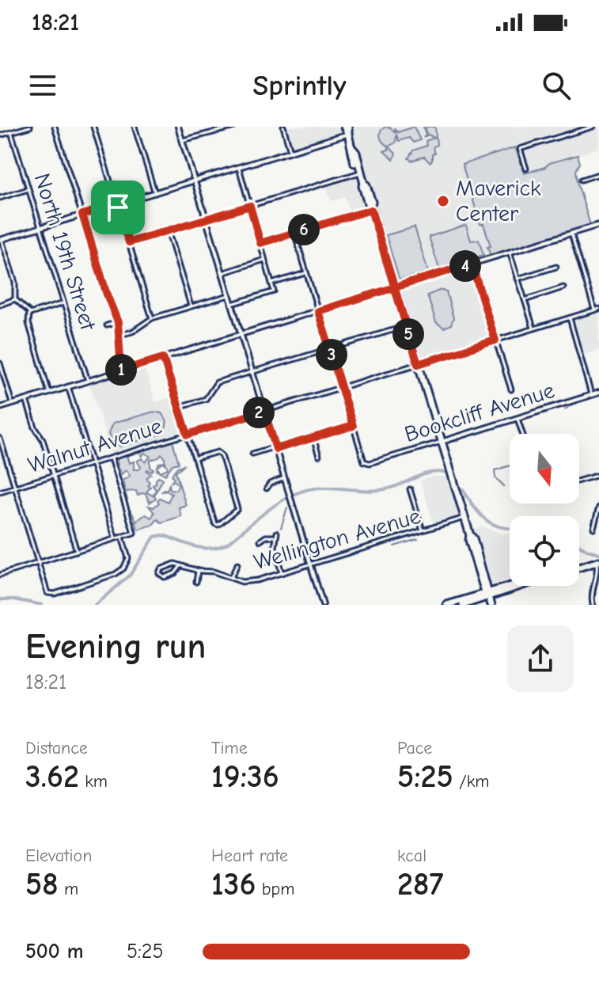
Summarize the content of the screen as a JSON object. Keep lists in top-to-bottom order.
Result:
{
  "streets": {
    "street": [
      "North 19th Street",
      "Bookcliff Avenue",
      "Walnut Avenue",
      "Wellington Avenue"
    ]
  },
  "places": ["Maverick Center"],
  "north": "bottom",
  "page": {
    "status": "18:21",
    "header": "Sprintly",
    "pins": [
      "6",
      "4",
      "5",
      "3",
      "1",
      "2"
    ],
    "heading": ["Evening run", "18:21"],
    "stats": [
      ["Distance", "3.62 km"],
      ["Time", "19:36"],
      ["Pace", "5:25 /km"],
      ["Elevation", "58 m"],
      ["Heart rate", "136 bpm"],
      ["kcal", "287"]
    ],
    "list": [
      {
        "name": "500 m",
        "note": "5:25"
      }
    ]
  }
}
